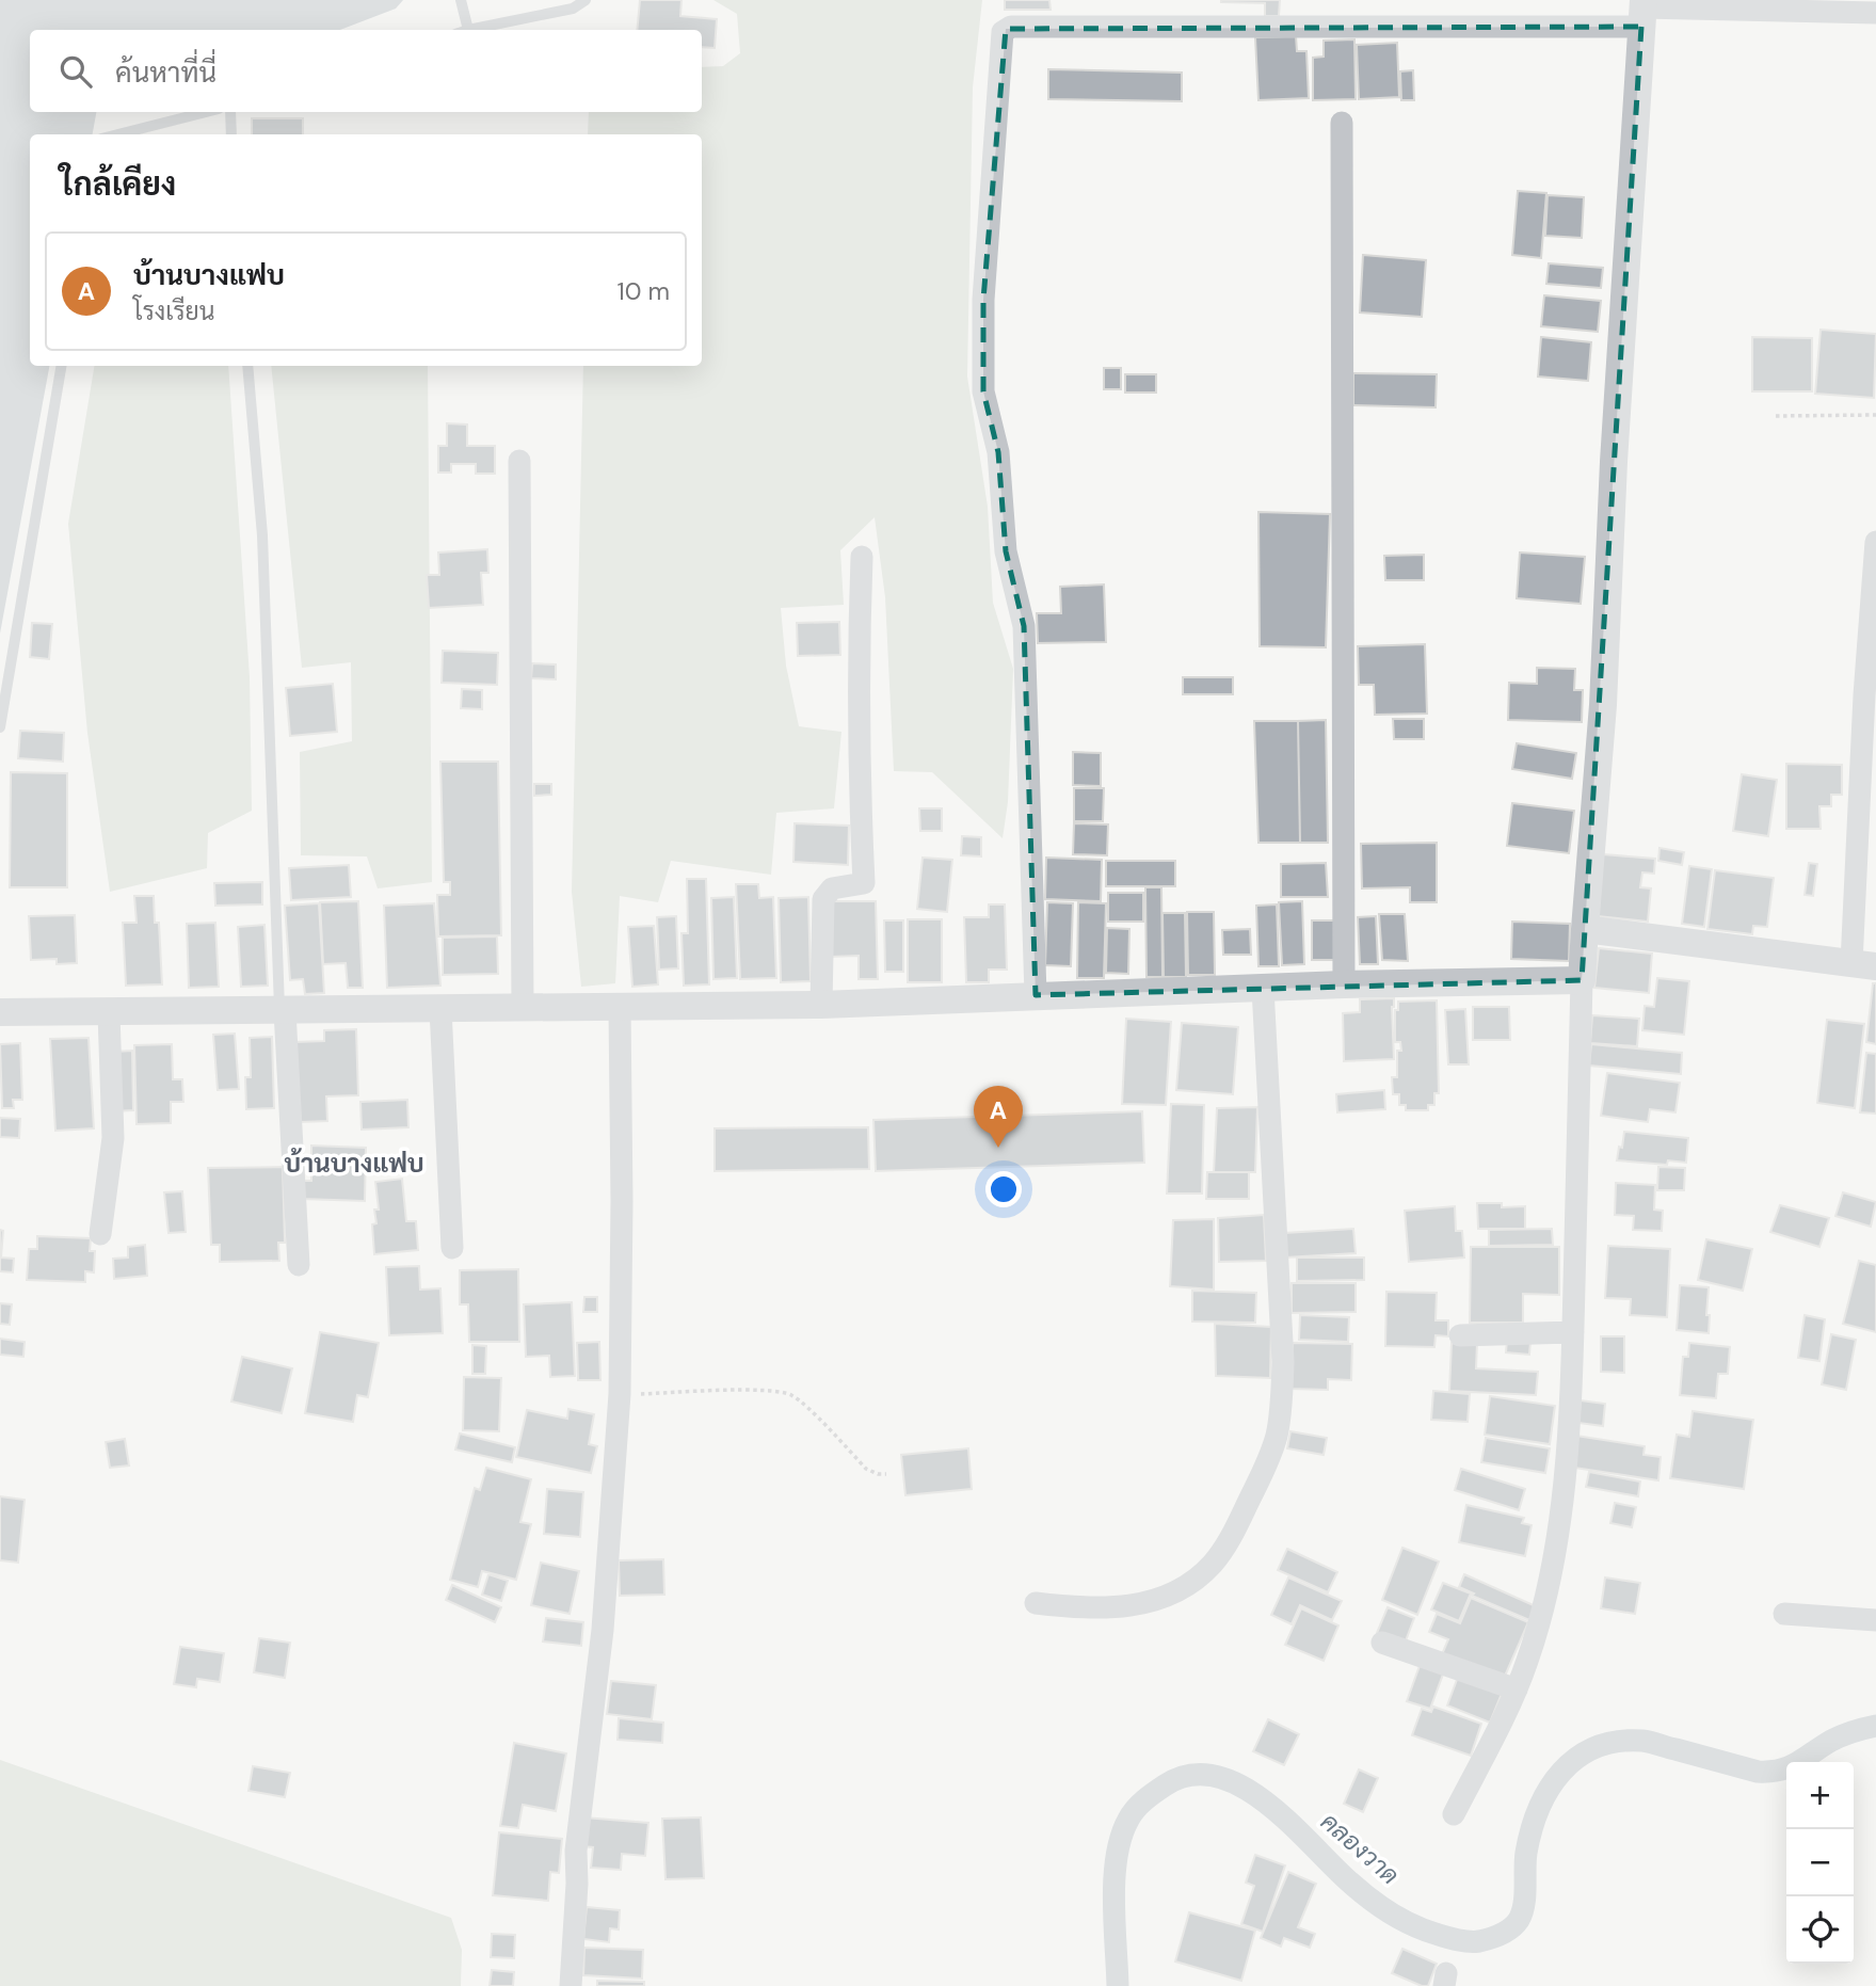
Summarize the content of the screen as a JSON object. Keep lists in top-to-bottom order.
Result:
{
  "districts": ["บ้านบางแฟบ"],
  "water": ["คลองวาด"],
  "page": {
    "search": "ค้นหาที่นี่",
    "heading": "ใกล้เคียง",
    "list": [
      {
        "mark": "A",
        "name": "บ้านบางแฟบ",
        "note": "โรงเรียน",
        "value": "10 m"
      }
    ],
    "pins": "A",
    "map_buttons": ["+", "−"]
  }
}
